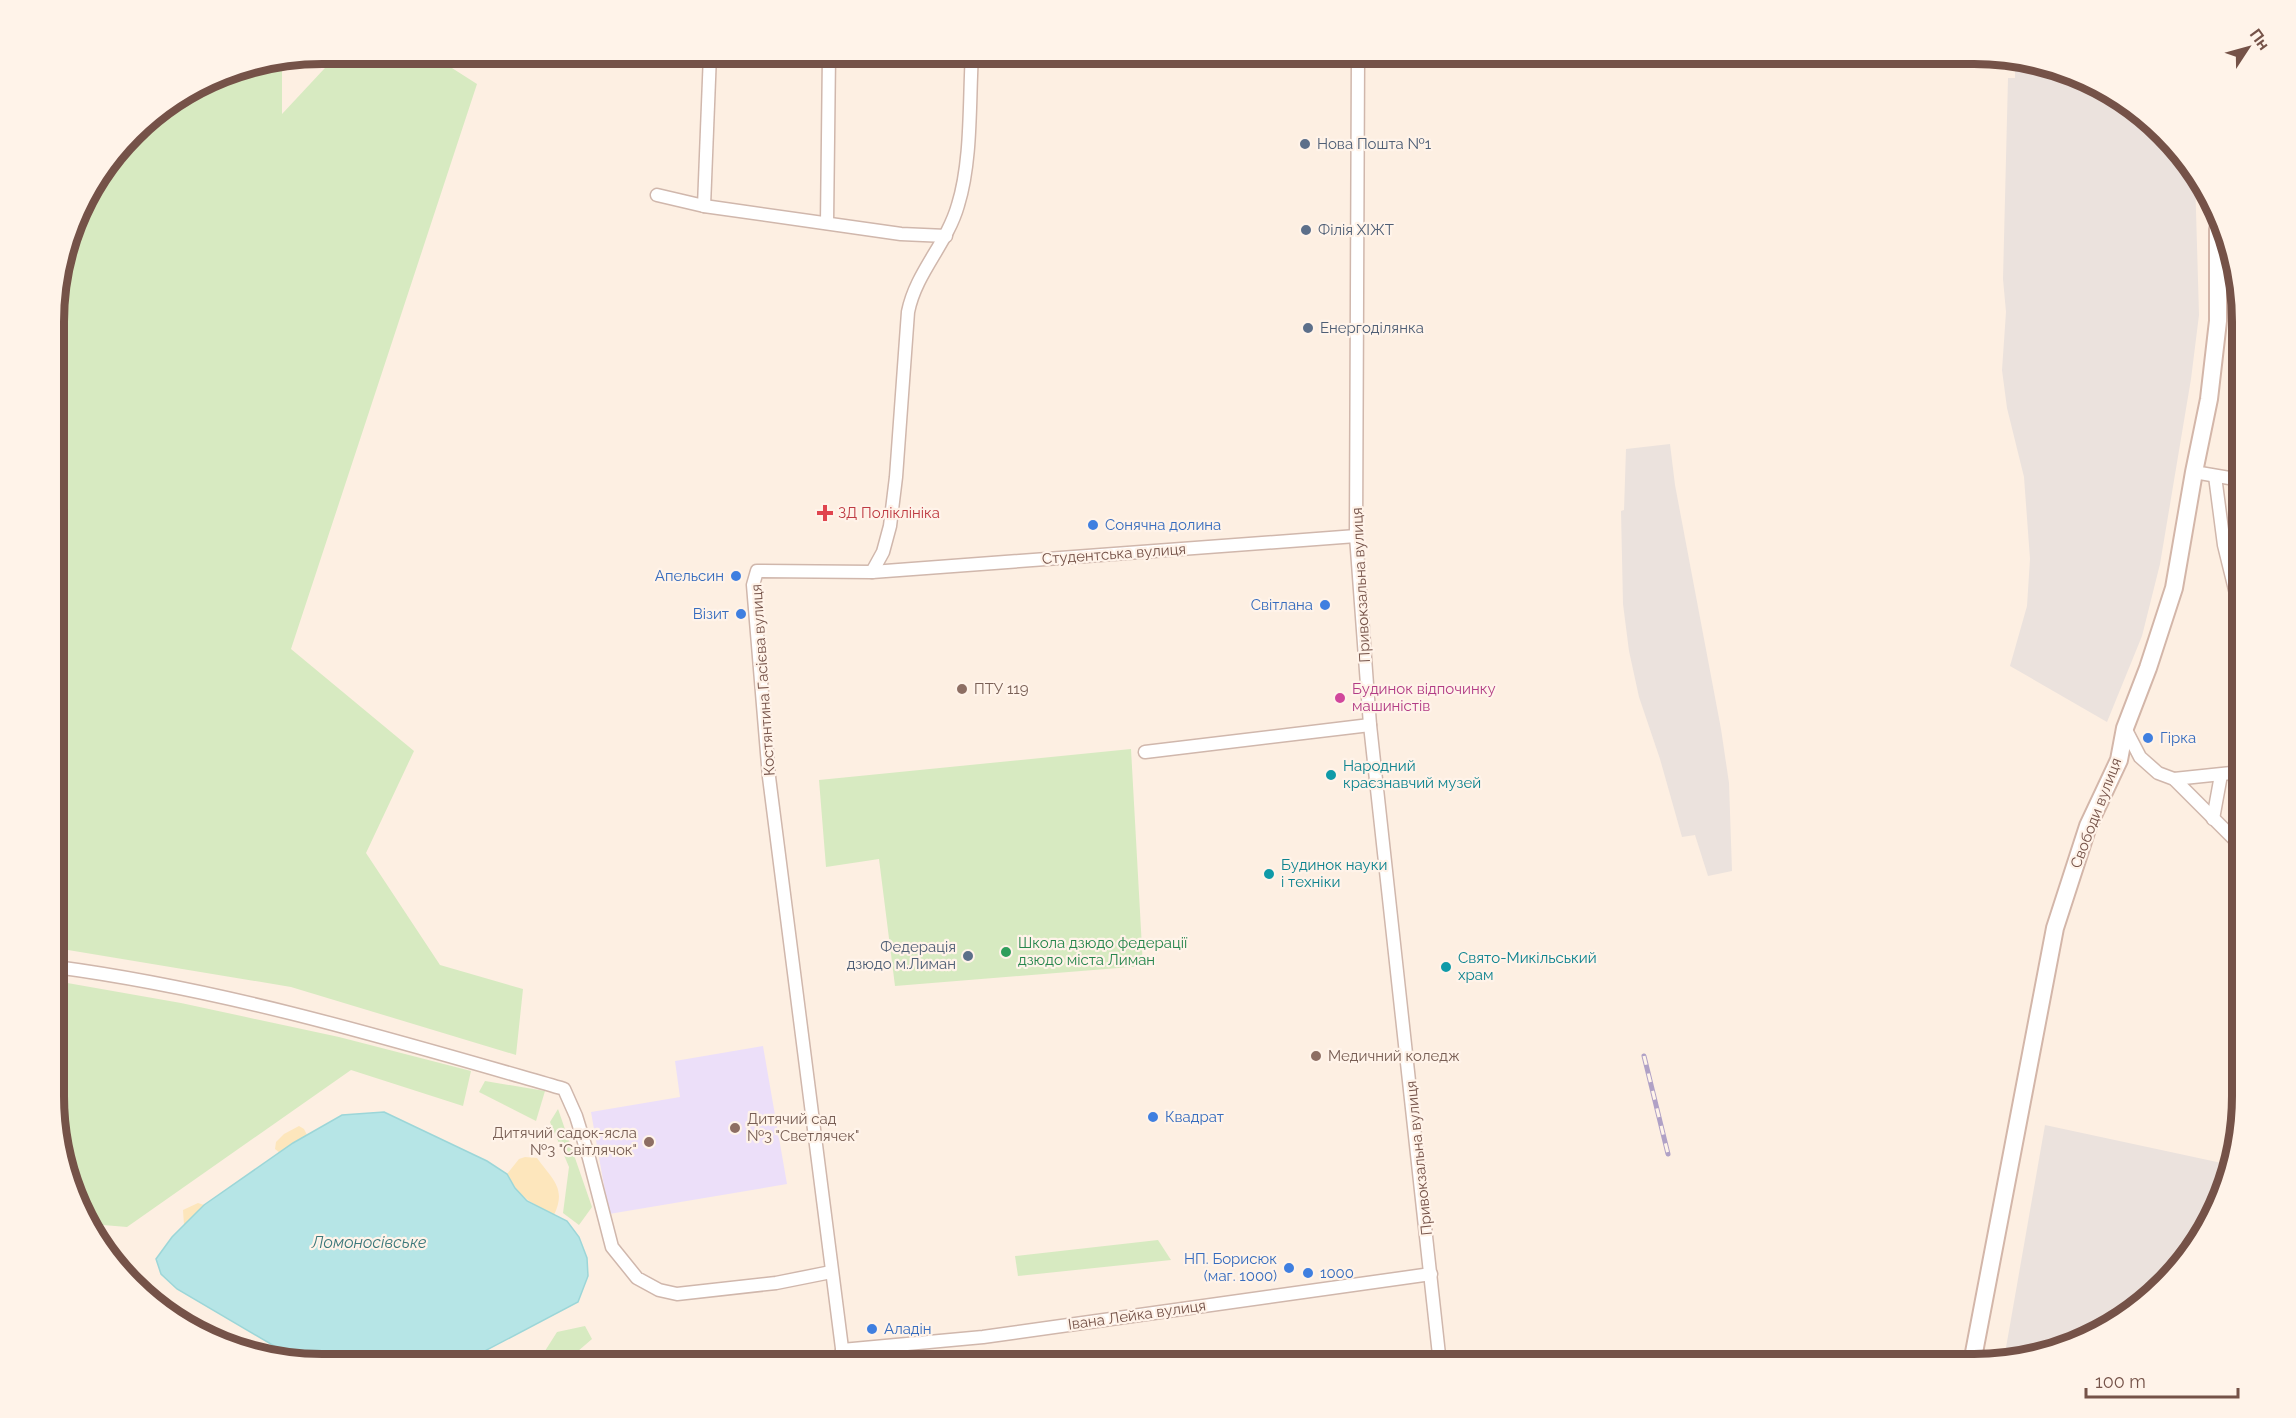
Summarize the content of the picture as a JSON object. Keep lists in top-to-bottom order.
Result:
{
  "streets": {
    "main road": ["Свободи вулиця"],
    "street": [
      "Студентська вулиця",
      "Привокзальна вулиця",
      "Костянтина Гасієва вулиця",
      "Івана Лейка вулиця"
    ]
  },
  "crossings": [
    ["Студентська вулиця", "Привокзальна вулиця"],
    ["Студентська вулиця", "Костянтина Гасієва вулиця"],
    ["Привокзальна вулиця", "Івана Лейка вулиця"],
    ["Костянтина Гасієва вулиця", "Івана Лейка вулиця"]
  ],
  "water": ["Ломоносівське"],
  "places": {
    "other": [
      "Нова Пошта №1",
      "Філія ХІЖТ",
      "Енергоділянка",
      "Сонячна долина",
      "Апельсин",
      "Світлана",
      "Візит",
      "ПТУ 119",
      "Будинок відпочинку машиністів",
      "Гірка",
      "Народний краєзнавчий музей",
      "Будинок науки і техніки",
      "Школа дзюдо федерації дзюдо міста Лиман",
      "Федерація дзюдо м.Лиман",
      "Свято-Микільський храм",
      "Медичний коледж",
      "Квадрат",
      "Дитячий сад №3 \"Светлячек\"",
      "Дитячий садок-ясла №3 \"Світлячок\"",
      "НП. Борисюк (маг. 1000)",
      "1000",
      "Аладін"
    ],
    "health": ["ЗД Поліклініка"]
  },
  "scale_bar": "100 m",
  "north": "top right"
}
